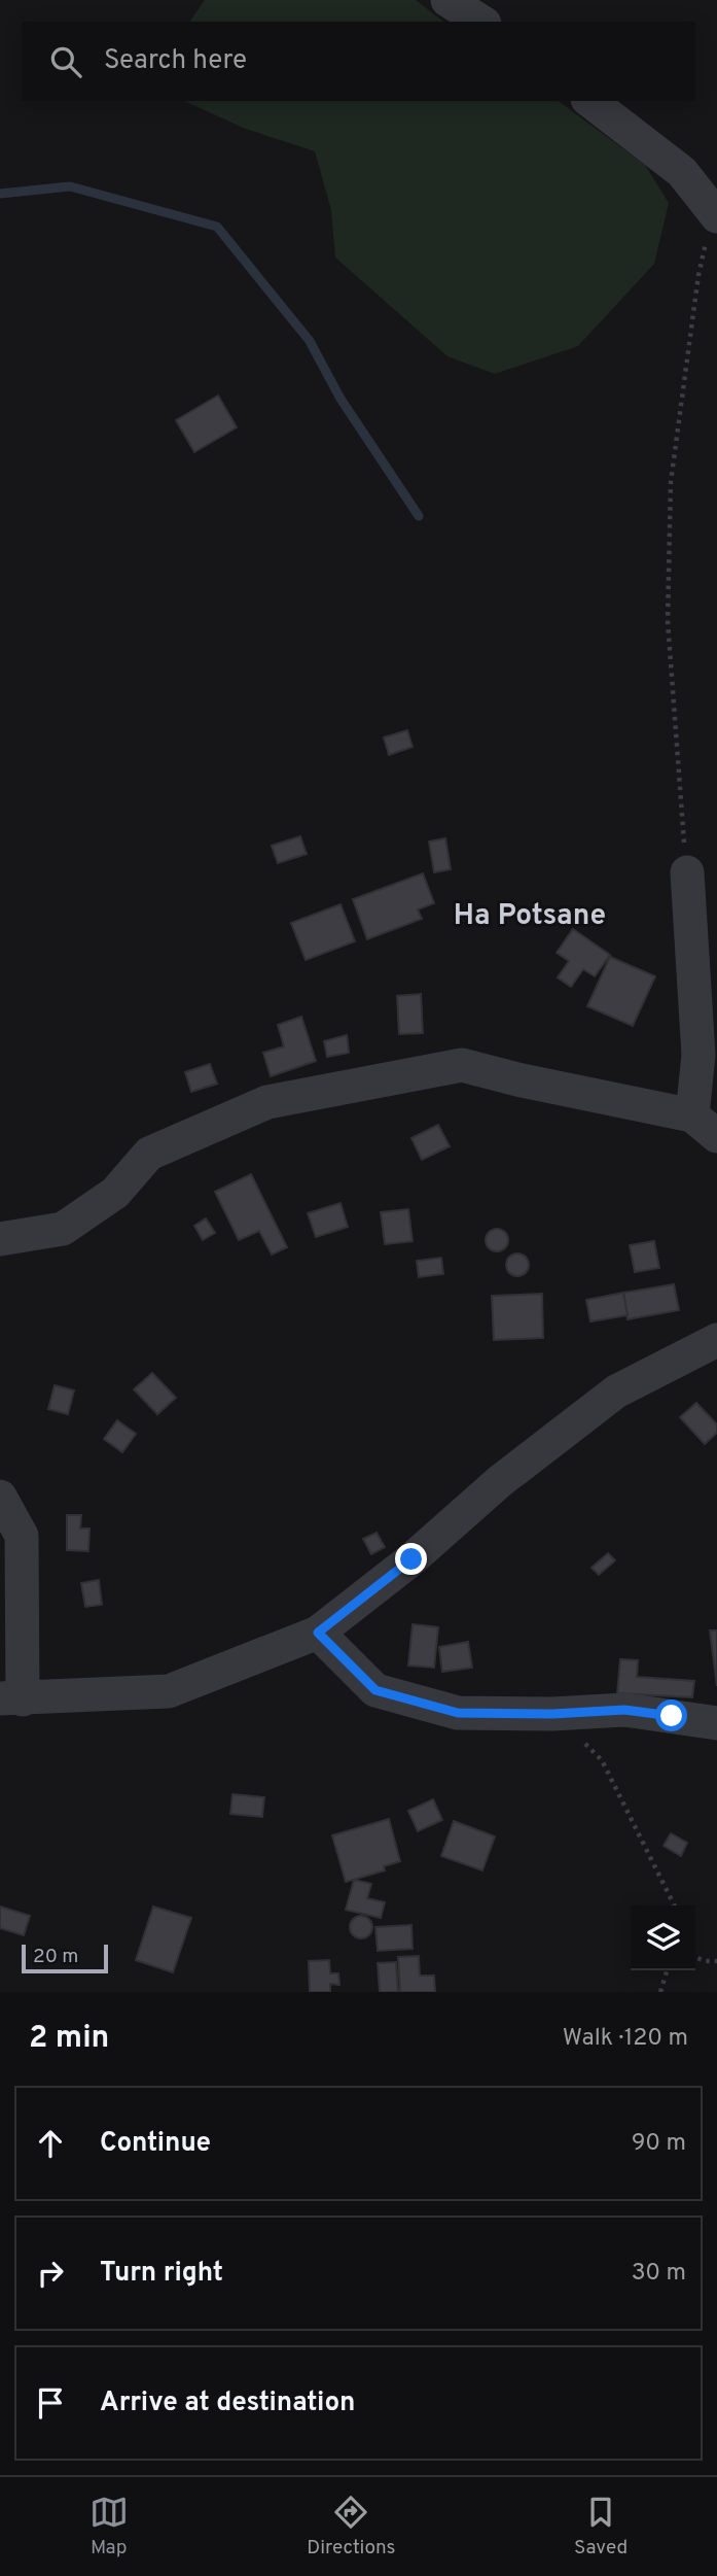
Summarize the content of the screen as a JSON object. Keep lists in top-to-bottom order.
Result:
{
  "districts": ["Ha Potsane"],
  "scale_bar": "20 m",
  "page": {
    "search": "Search here",
    "scale": "20 m",
    "heading": ["2 min", "Walk · 120 m"],
    "list": [
      ["Continue", "90 m"],
      ["Turn right", "30 m"],
      "Arrive at destination"
    ],
    "nav": ["Map", "Directions", "Saved"]
  }
}
